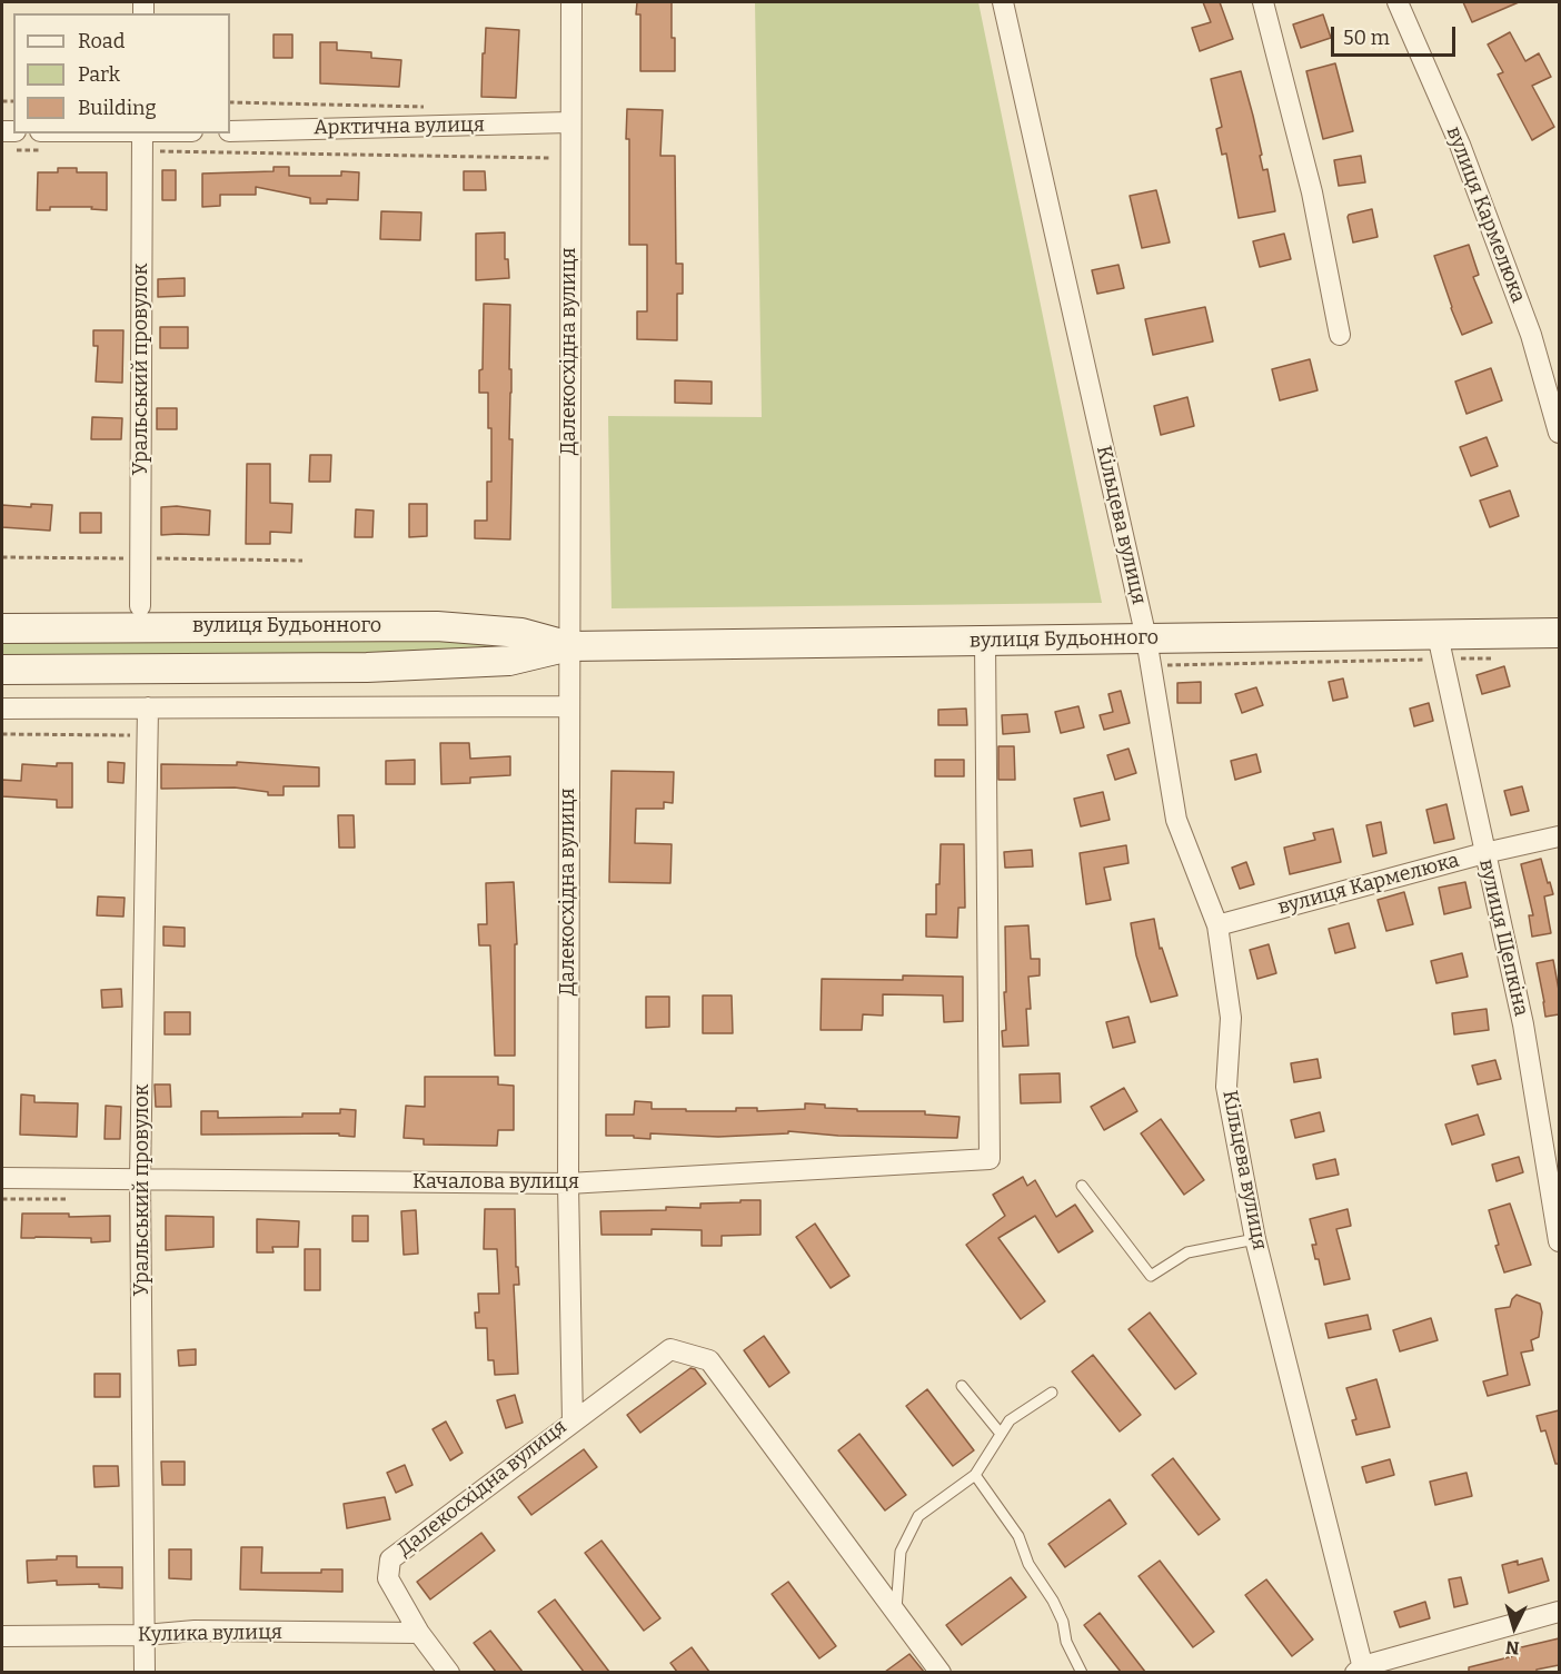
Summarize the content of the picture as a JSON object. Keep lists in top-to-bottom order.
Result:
{
  "streets": {
    "main road": ["вулиця Будьонного"],
    "street": [
      "Арктична вулиця",
      "вулиця Кармелюка",
      "Далекосхідна вулиця",
      "Уральський провулок",
      "Кільцева вулиця",
      "вулиця Щепкіна",
      "Качалова вулиця",
      "Кулика вулиця"
    ]
  },
  "crossings": [
    ["Арктична вулиця", "Далекосхідна вулиця"],
    ["вулиця Кармелюка", "Кільцева вулиця"],
    ["вулиця Кармелюка", "вулиця Щепкіна"],
    ["Далекосхідна вулиця", "вулиця Будьонного"],
    ["Далекосхідна вулиця", "Качалова вулиця"],
    ["Далекосхідна вулиця", "Кулика вулиця"],
    ["Уральський провулок", "Качалова вулиця"],
    ["Уральський провулок", "Кулика вулиця"],
    ["Кільцева вулиця", "вулиця Будьонного"],
    ["вулиця Будьонного", "вулиця Щепкіна"],
    ["вулиця Будьонного", "Качалова вулиця"]
  ],
  "legend": ["Road", "Park", "Building"],
  "scale_bar": "50 m",
  "north": "bottom"
}
